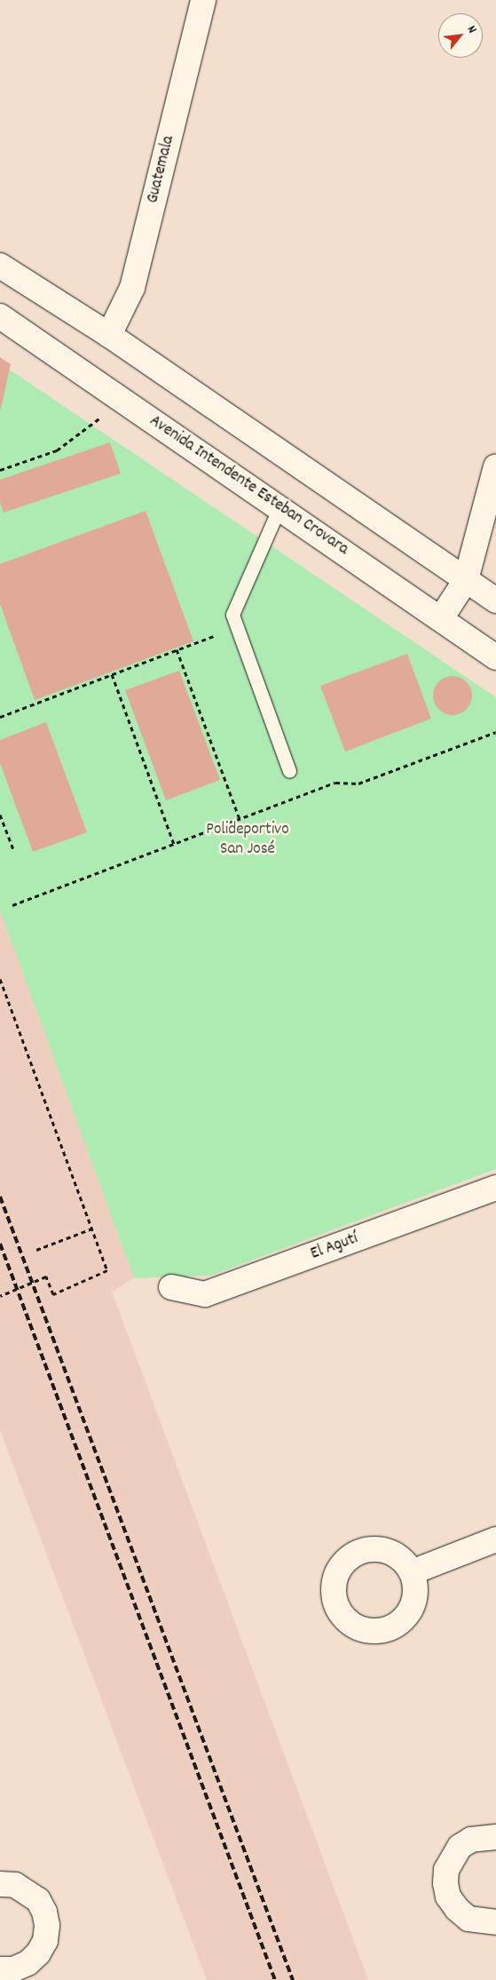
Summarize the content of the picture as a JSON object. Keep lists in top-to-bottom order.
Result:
{
  "streets": {
    "street": ["Guatemala", "Avenida Intendente Esteban Crovara", "El Agutí"]
  },
  "parks": ["Polideportivo San José"],
  "north": "top right"
}
